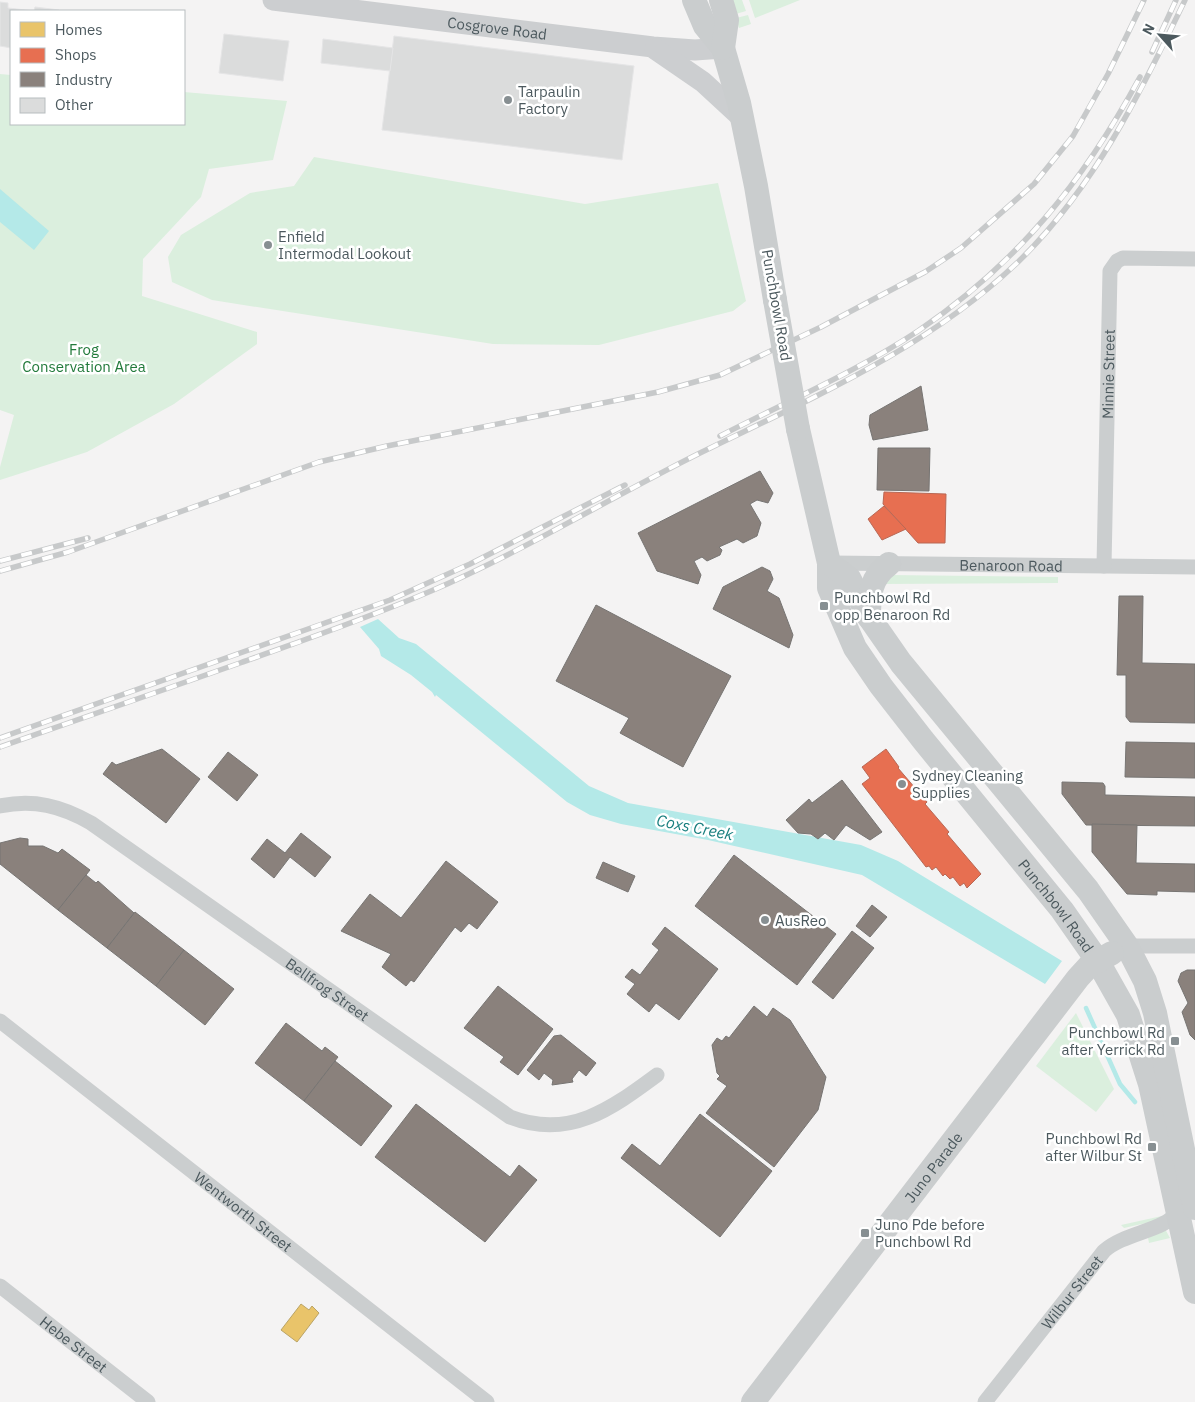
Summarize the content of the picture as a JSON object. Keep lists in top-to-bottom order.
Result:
{
  "streets": {
    "main road": ["Cosgrove Road", "Punchbowl Road", "Juno Parade"],
    "street": [
      "Minnie Street",
      "Benaroon Road",
      "Bellfrog Street",
      "Wentworth Street",
      "Wilbur Street",
      "Hebe Street"
    ]
  },
  "crossings": [
    ["Cosgrove Road", "Punchbowl Road"],
    ["Punchbowl Road", "Benaroon Road"],
    ["Punchbowl Road", "Juno Parade"],
    ["Punchbowl Road", "Wilbur Street"],
    ["Minnie Street", "Benaroon Road"]
  ],
  "water": ["Coxs Creek"],
  "parks": ["Frog Conservation Area"],
  "places": {
    "other": [
      "Tarpaulin Factory",
      "Enfield Intermodal Lookout",
      "Sydney Cleaning Supplies",
      "AusReo"
    ],
    "transit": [
      "Punchbowl Rd opp Benaroon Rd",
      "Punchbowl Rd after Yerrick Rd",
      "Punchbowl Rd after Wilbur St",
      "Juno Pde before Punchbowl Rd"
    ]
  },
  "legend": [
    "Homes",
    "Shops",
    "Industry",
    "Other"
  ],
  "north": "top left"
}
